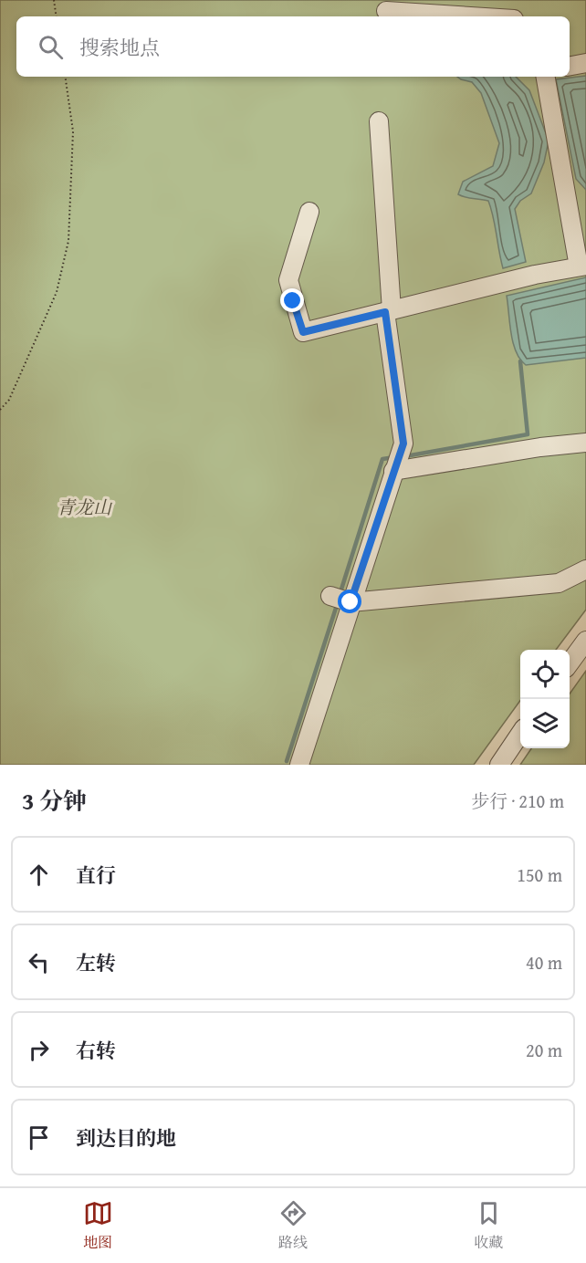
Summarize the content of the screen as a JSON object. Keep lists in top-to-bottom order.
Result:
{
  "parks": ["青龙山"],
  "page": {
    "search": "搜索地点",
    "heading": ["3 分钟", "步行 · 210 m"],
    "list": [
      ["直行", "150 m"],
      ["左转", "40 m"],
      ["右转", "20 m"],
      "到达目的地"
    ],
    "nav": ["地图", "路线", "收藏"]
  }
}
